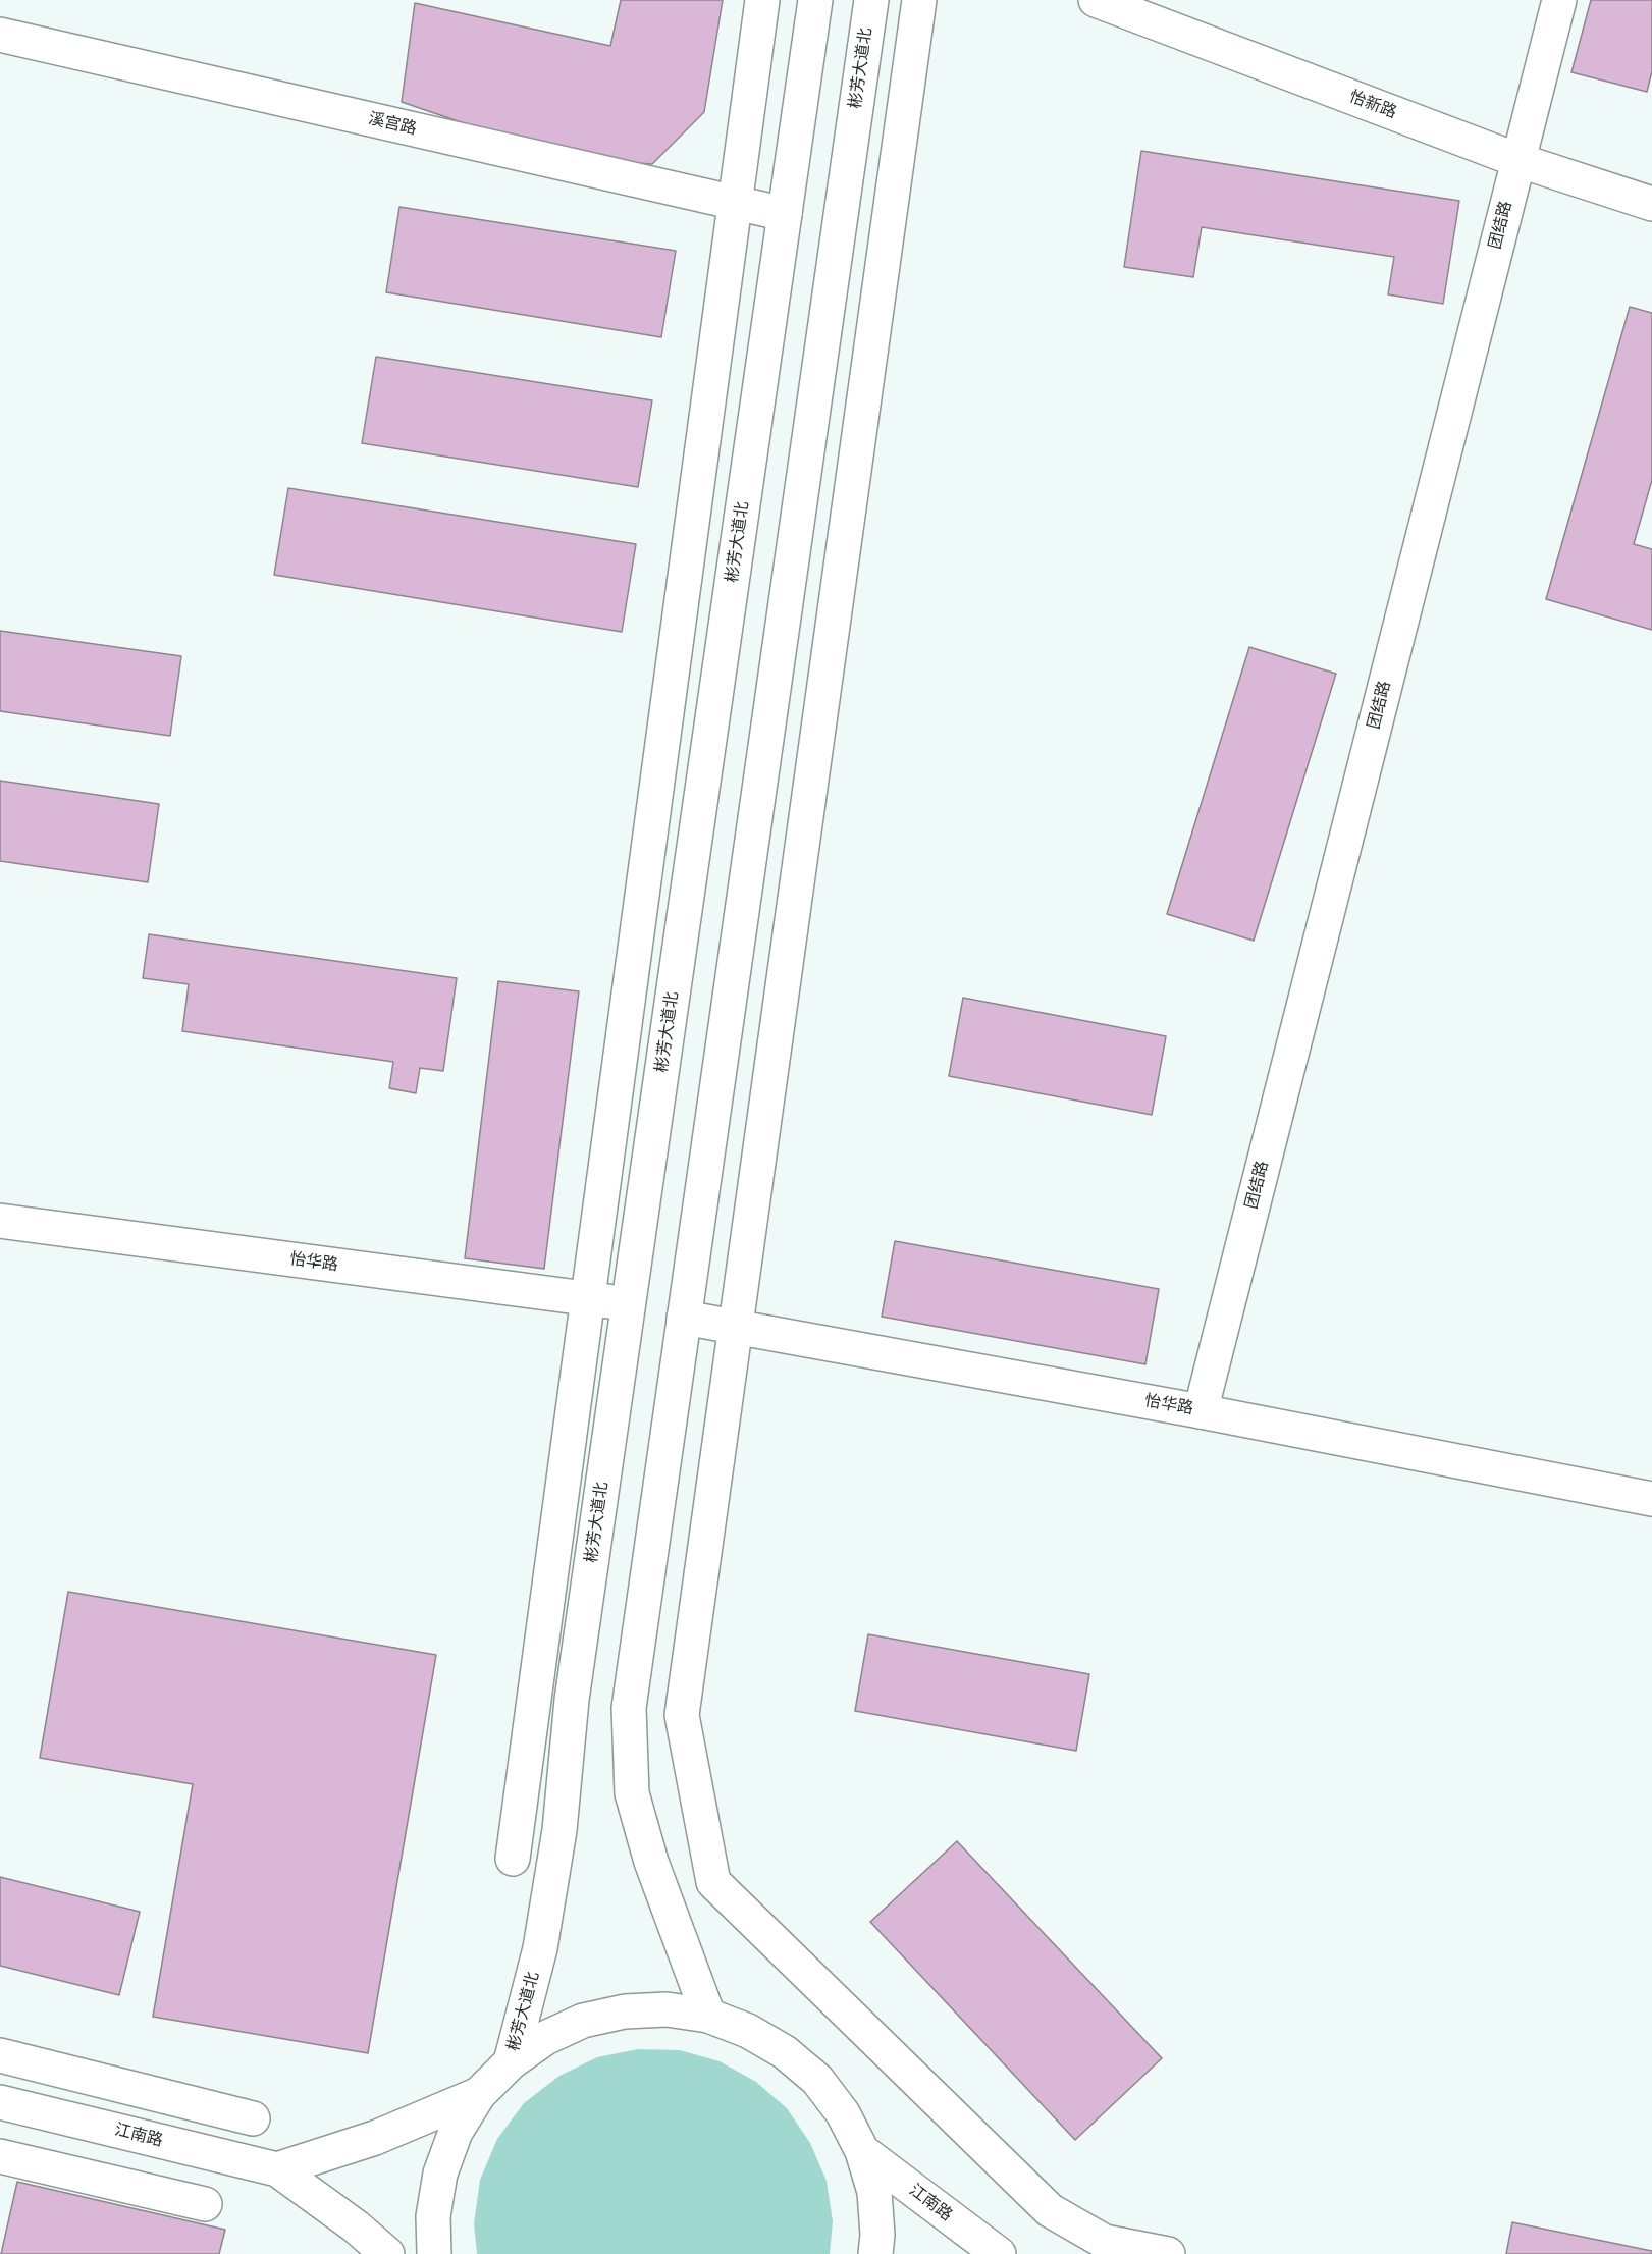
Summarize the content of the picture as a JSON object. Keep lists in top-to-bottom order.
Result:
{
  "streets": {
    "street": [
      "彬芳大道北",
      "怡新路",
      "溪宫路",
      "团结路",
      "怡华路",
      "江南路"
    ]
  },
  "crossings": [
    ["彬芳大道北", "溪宫路"],
    ["彬芳大道北", "怡华路"],
    ["怡新路", "团结路"],
    ["团结路", "怡华路"]
  ]
}
